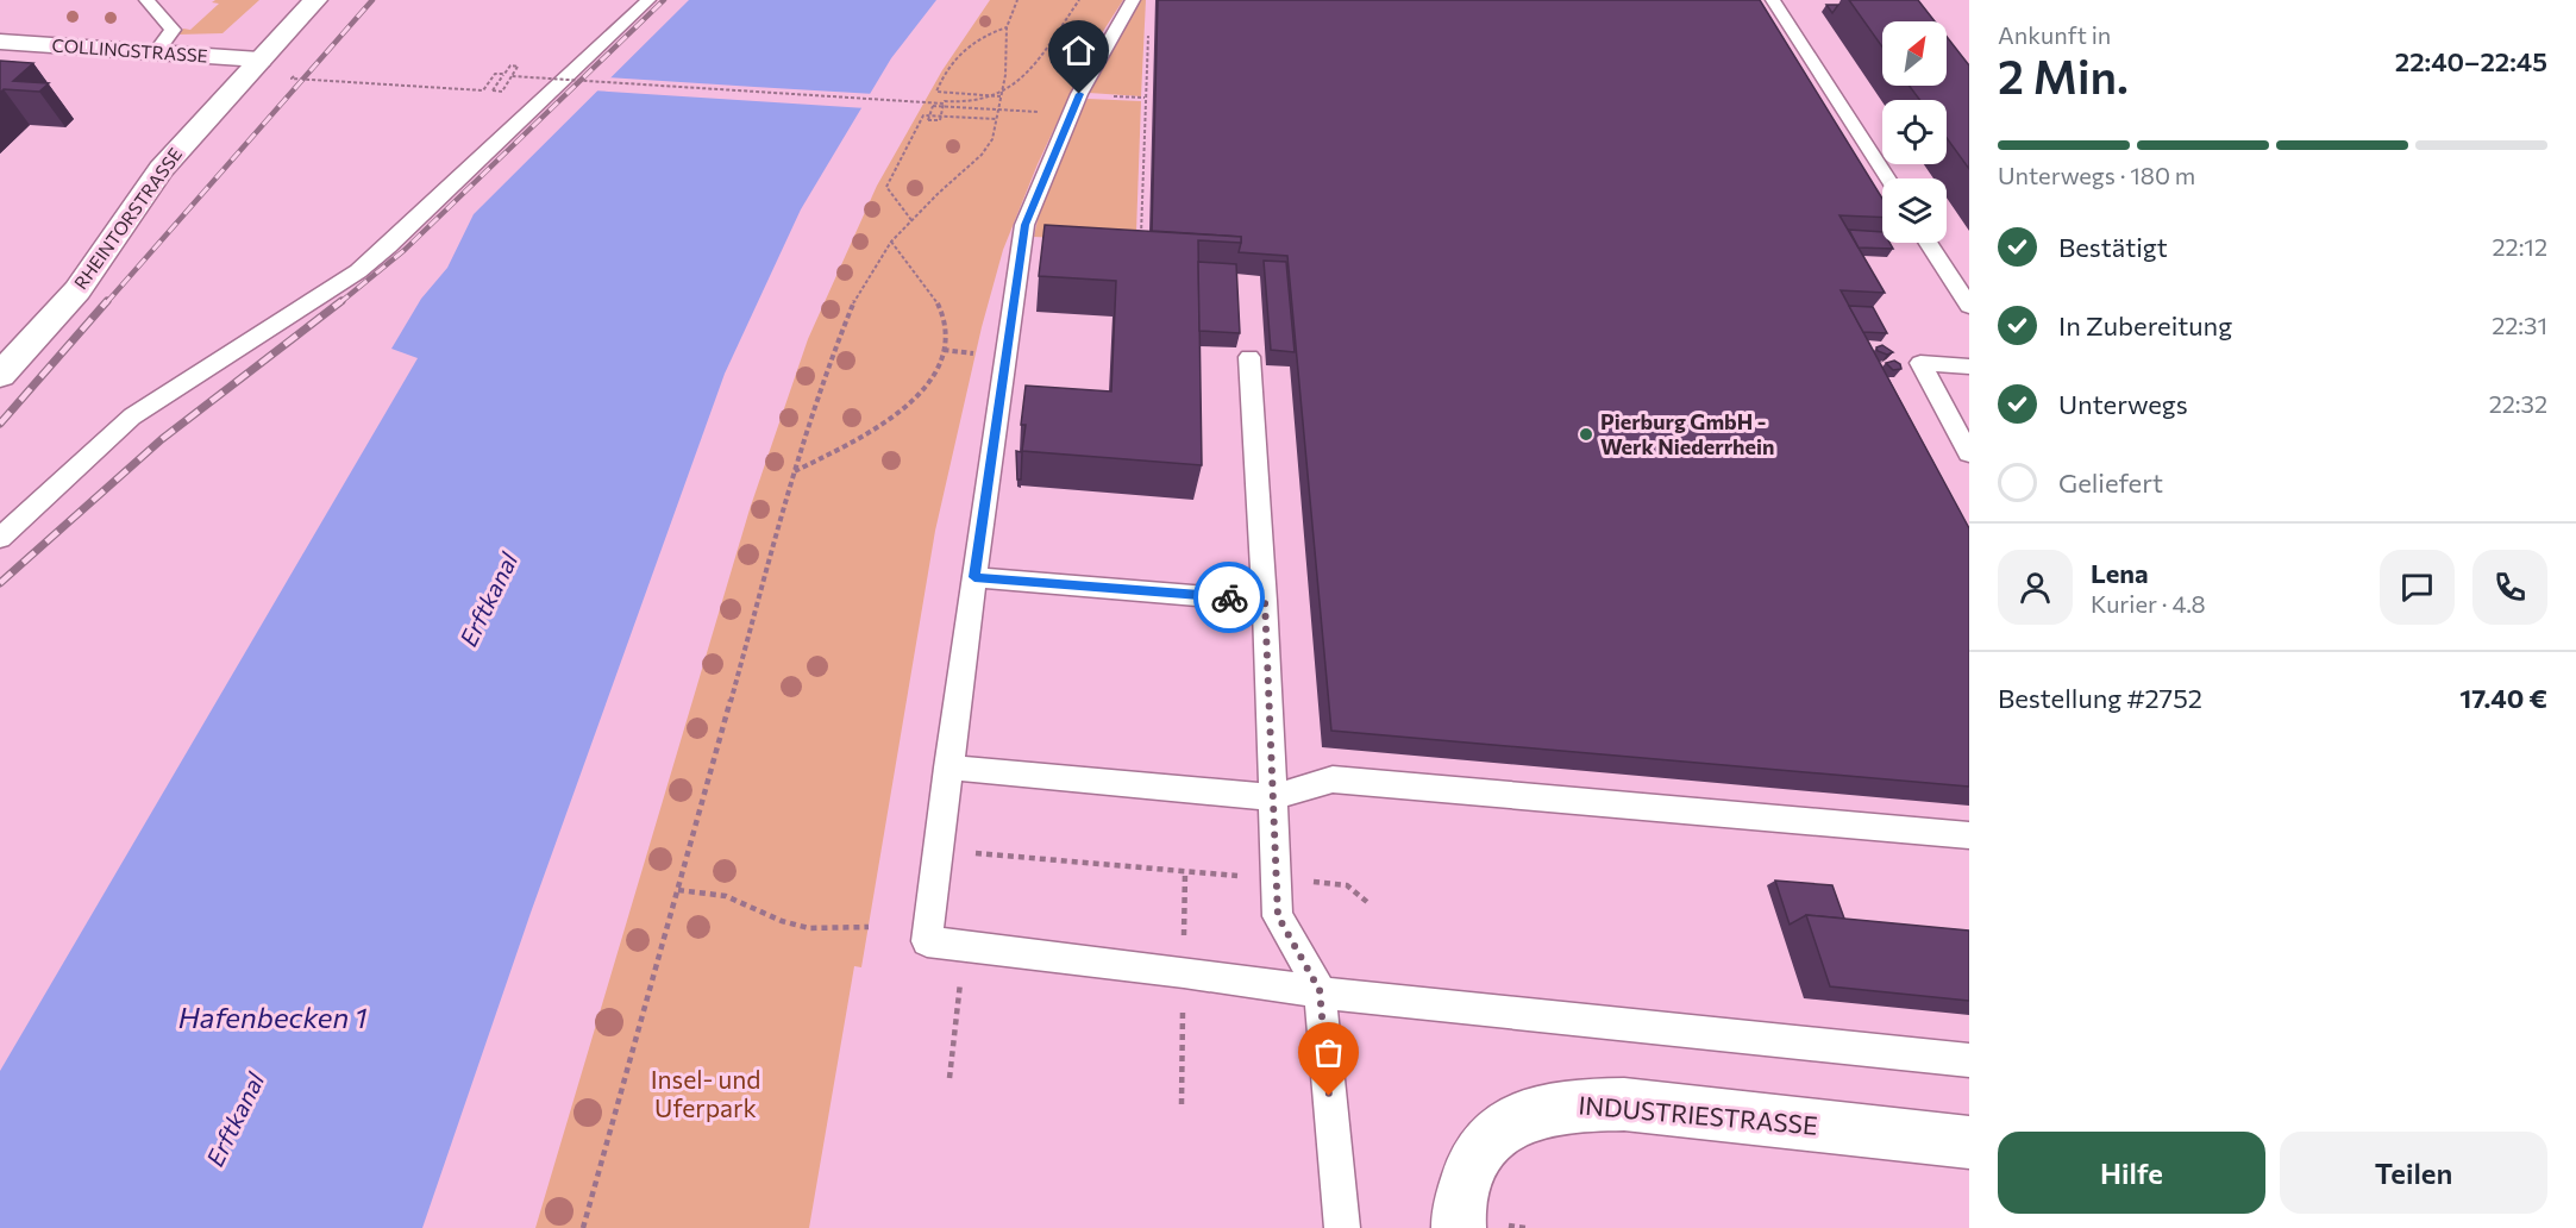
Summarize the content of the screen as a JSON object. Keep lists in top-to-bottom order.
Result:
{
  "streets": {
    "main road": ["COLLINGSTRASSE", "RHEINTORSTRASSE", "INDUSTRIESTRASSE"]
  },
  "crossings": [
    ["COLLINGSTRASSE", "RHEINTORSTRASSE"]
  ],
  "water": ["Erftkanal", "Hafenbecken 1"],
  "parks": ["Insel- und Uferpark"],
  "places": ["Pierburg GmbH - Werk Niederrhein"],
  "north": "top right",
  "page": {
    "heading": ["2 Min.", "Ankunft in", "22:40–22:45"],
    "panel": [
      "Lena",
      "Kurier · 4.8",
      "Bestellung #2752",
      "17.40 €"
    ],
    "bar": "Unterwegs · 180 m",
    "list": [
      ["Bestätigt", "22:12"],
      ["In Zubereitung", "22:31"],
      ["Unterwegs", "22:32"],
      "Geliefert"
    ],
    "buttons": ["Hilfe", "Teilen"]
  }
}
